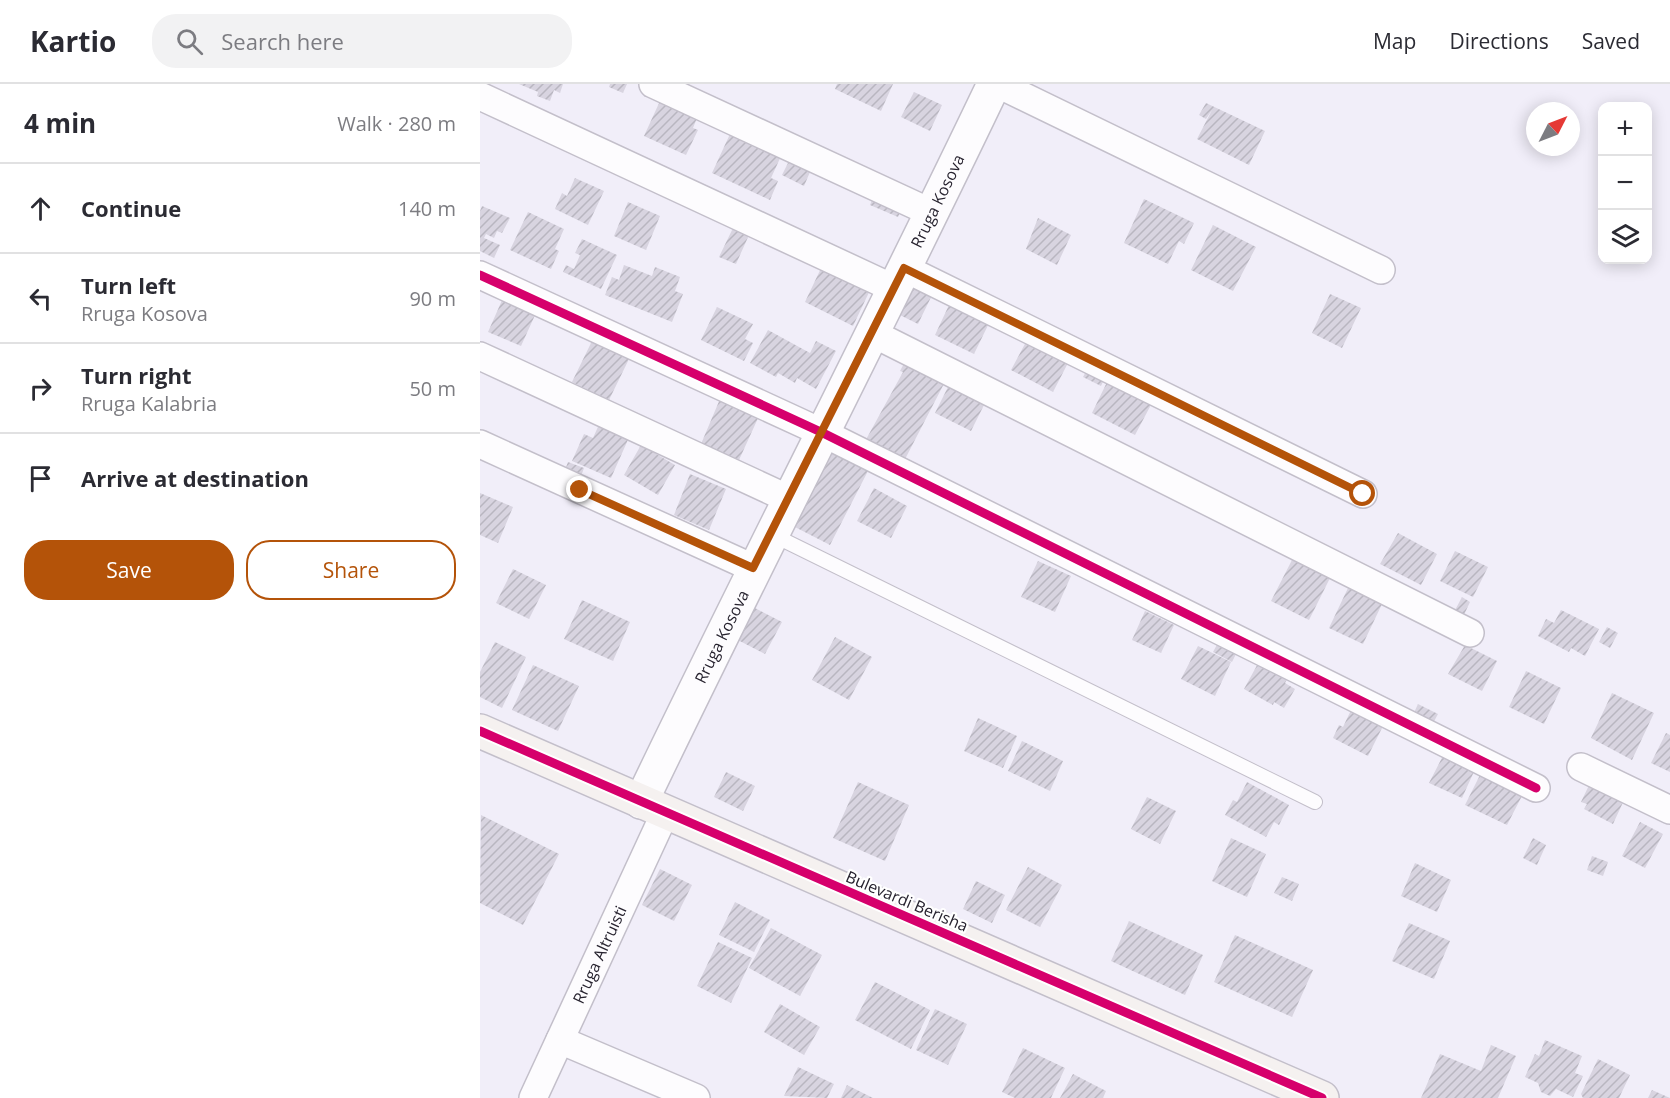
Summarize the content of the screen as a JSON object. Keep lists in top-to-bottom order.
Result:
{
  "streets": {
    "main road": ["Bulevardi Berisha"],
    "street": ["Rruga Kosova", "Rruga Altruisti"]
  },
  "crossings": [
    ["Rruga Kosova", "Bulevardi Berisha"],
    ["Rruga Kosova", "Rruga Altruisti"],
    ["Bulevardi Berisha", "Rruga Altruisti"]
  ],
  "north": "top right",
  "page": {
    "header": "Kartio",
    "search": "Search here",
    "nav": ["Map", "Directions", "Saved"],
    "heading": ["4 min", "Walk · 280 m"],
    "map_buttons": ["+", "−"],
    "list": [
      ["Continue", "140 m"],
      ["Turn left", "Rruga Kosova", "90 m"],
      ["Turn right", "Rruga Kalabria", "50 m"],
      "Arrive at destination"
    ],
    "buttons": ["Save", "Share"]
  }
}
